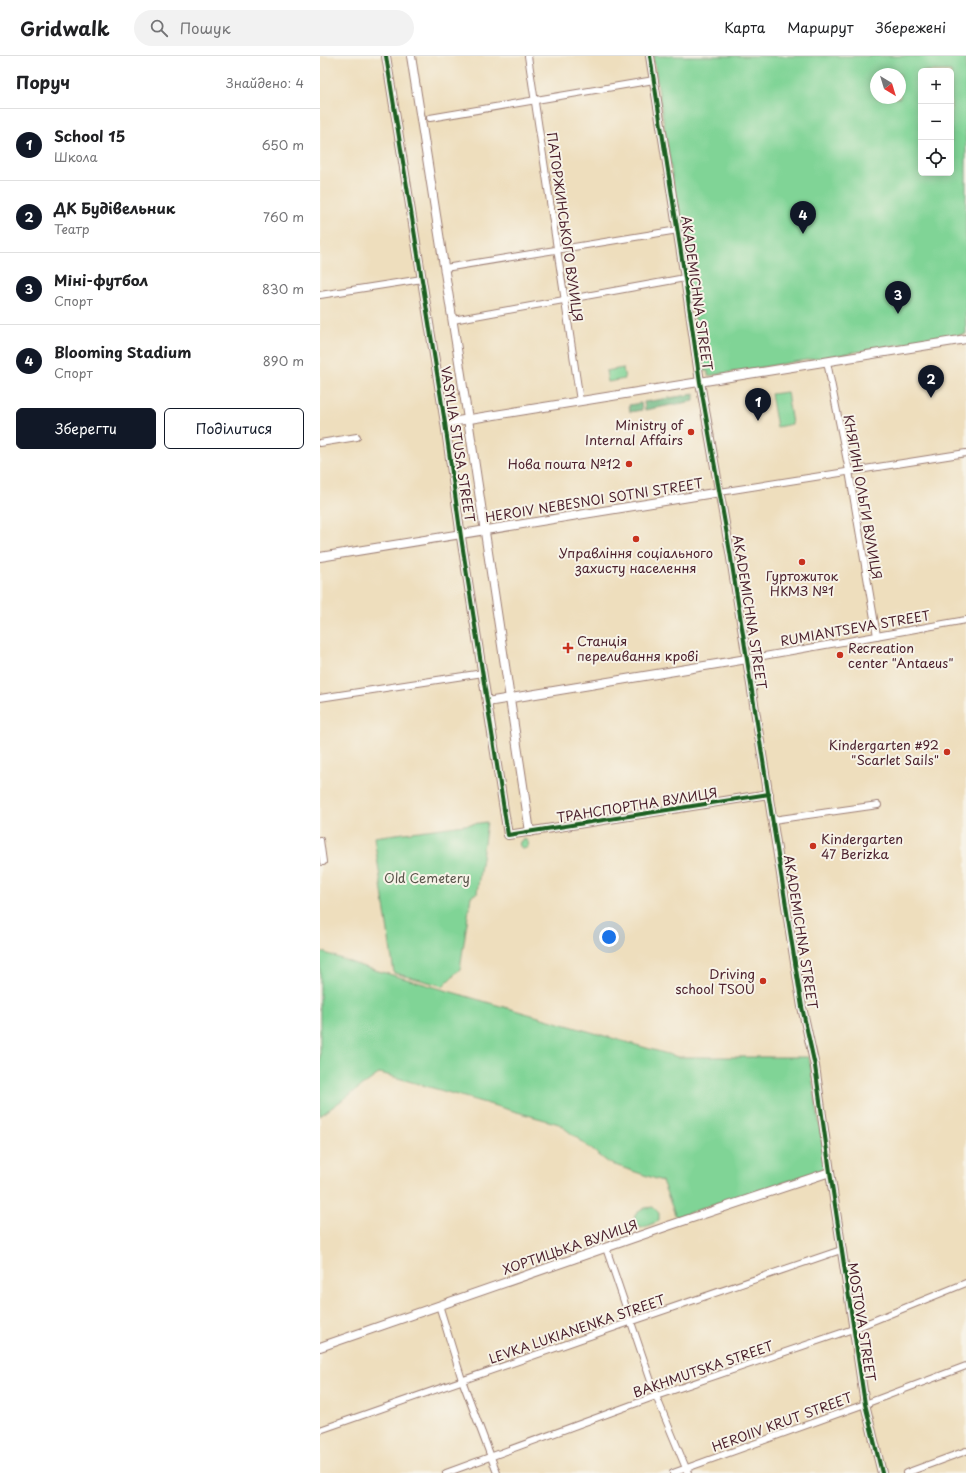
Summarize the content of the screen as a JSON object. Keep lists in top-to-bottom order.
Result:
{
  "streets": {
    "street": [
      "ПАТОРЖИНСЬКОГО ВУЛИЦЯ",
      "AKADEMICHNA STREET",
      "VASYLIA STUSA STREET",
      "КНЯГИНІ ОЛЬГИ ВУЛИЦЯ",
      "HEROIV NEBESNOI SOTNI STREET",
      "RUMIANTSEVA STREET",
      "ТРАНСПОРТНА ВУЛИЦЯ",
      "ХОРТИЦЬКА ВУЛИЦЯ",
      "MOSTOVA STREET",
      "LEVKA LUKIANENKA STREET",
      "BAKHMUTSKA STREET",
      "HEROIIV KRUT STREET"
    ]
  },
  "crossings": [
    ["AKADEMICHNA STREET", "HEROIV NEBESNOI SOTNI STREET"],
    ["AKADEMICHNA STREET", "RUMIANTSEVA STREET"],
    ["AKADEMICHNA STREET", "ТРАНСПОРТНА ВУЛИЦЯ"],
    ["AKADEMICHNA STREET", "ХОРТИЦЬКА ВУЛИЦЯ"],
    ["AKADEMICHNA STREET", "MOSTOVA STREET"],
    ["VASYLIA STUSA STREET", "HEROIV NEBESNOI SOTNI STREET"],
    ["VASYLIA STUSA STREET", "RUMIANTSEVA STREET"],
    ["VASYLIA STUSA STREET", "ТРАНСПОРТНА ВУЛИЦЯ"],
    ["КНЯГИНІ ОЛЬГИ ВУЛИЦЯ", "HEROIV NEBESNOI SOTNI STREET"],
    ["КНЯГИНІ ОЛЬГИ ВУЛИЦЯ", "RUMIANTSEVA STREET"],
    ["ХОРТИЦЬКА ВУЛИЦЯ", "MOSTOVA STREET"],
    ["MOSTOVA STREET", "LEVKA LUKIANENKA STREET"],
    ["MOSTOVA STREET", "BAKHMUTSKA STREET"],
    ["MOSTOVA STREET", "HEROIIV KRUT STREET"]
  ],
  "parks": ["Old Cemetery"],
  "places": {
    "other": [
      "Ministry of Internal Affairs",
      "Нова пошта №12",
      "Управління соціального захисту населення",
      "Гуртожиток НКМЗ №1",
      "Recreation center \"Antaeus\"",
      "Kindergarten #92 \"Scarlet Sails\"",
      "Kindergarten 47 Berizka",
      "Driving school TSOU"
    ],
    "health": ["Станція переливання крові"]
  },
  "north": "bottom right",
  "page": {
    "header": "Gridwalk",
    "search": "Пошук",
    "nav": ["Карта", "Маршрут", "Збережені"],
    "heading": ["Поруч", "Знайдено: 4"],
    "map_buttons": ["+", "−"],
    "list": [
      {
        "mark": "1",
        "name": "School 15",
        "note": "Школа",
        "value": "650 m"
      },
      {
        "mark": "2",
        "name": "ДК Будівельник",
        "note": "Театр",
        "value": "760 m"
      },
      {
        "mark": "3",
        "name": "Міні-футбол",
        "note": "Спорт",
        "value": "830 m"
      },
      {
        "mark": "4",
        "name": "Blooming Stadium",
        "note": "Спорт",
        "value": "890 m"
      }
    ],
    "pins": [
      "4",
      "3",
      "2",
      "1"
    ],
    "buttons": ["Зберегти", "Поділитися"]
  }
}
